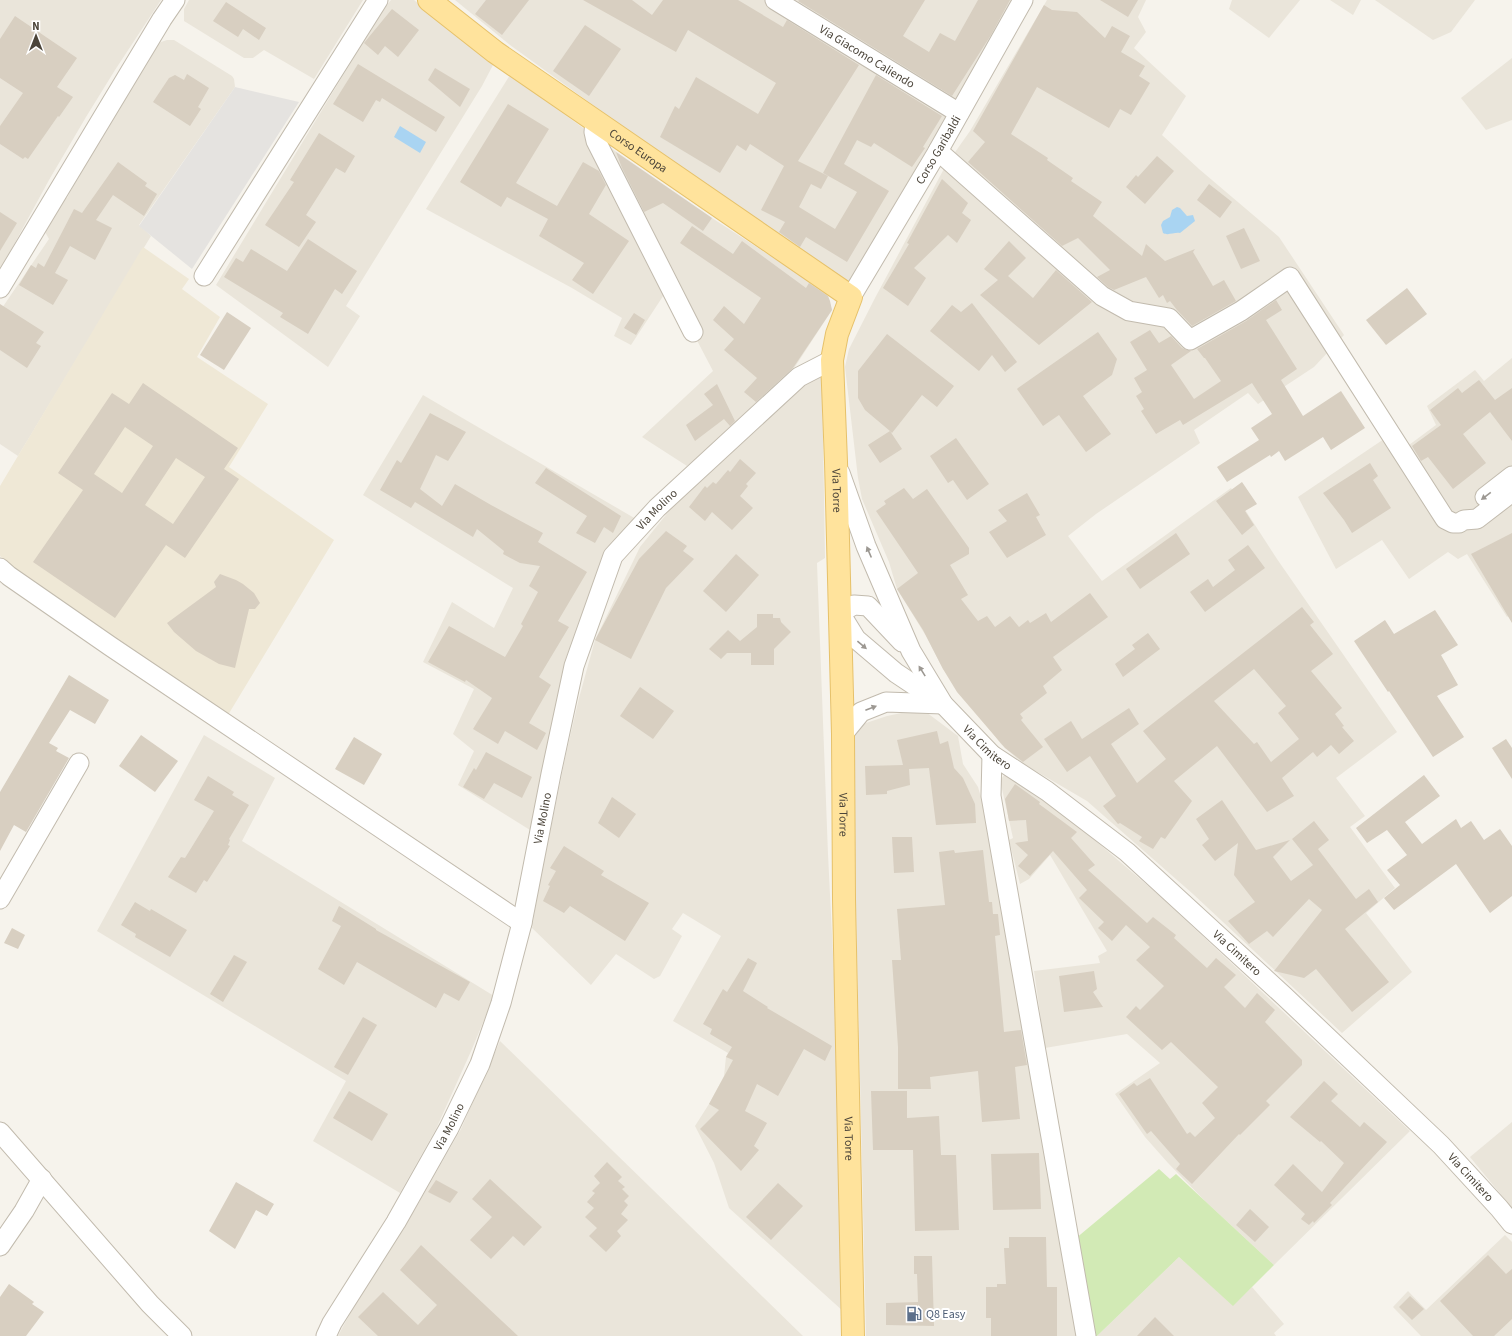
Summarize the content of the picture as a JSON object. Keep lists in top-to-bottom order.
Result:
{
  "streets": {
    "main road": ["Corso Europa", "Via Torre"],
    "street": [
      "Via Giacomo Caliendo",
      "Corso Garibaldi",
      "Via Molino",
      "Via Cimitero"
    ]
  },
  "crossings": [
    ["Via Giacomo Caliendo", "Corso Garibaldi"],
    ["Corso Garibaldi", "Corso Europa"],
    ["Corso Garibaldi", "Via Torre"],
    ["Corso Europa", "Via Torre"],
    ["Via Torre", "Via Molino"],
    ["Via Torre", "Via Cimitero"]
  ],
  "places": {
    "fuel station": ["Q8 Easy"]
  },
  "north": "top"
}
